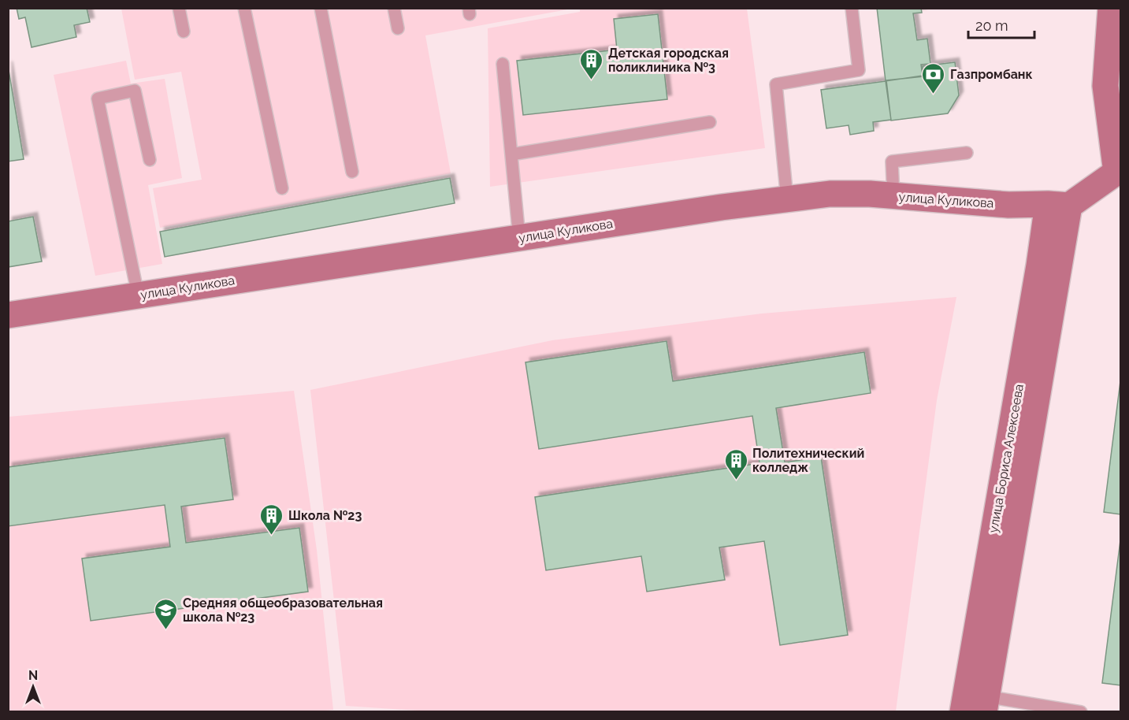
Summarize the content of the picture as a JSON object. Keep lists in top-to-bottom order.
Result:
{
  "streets": {
    "main road": ["улица Куликова", "улица Бориса Алексеева"]
  },
  "crossings": [
    ["улица Куликова", "улица Бориса Алексеева"]
  ],
  "places": {
    "building": ["Детская городская поликлиника №3", "Политехнический колледж", "Школа №23"],
    "bank": ["Газпромбанк"],
    "school or university": ["Средняя общеобразовательная школа №23"]
  },
  "scale_bar": "20 m",
  "north": "top"
}
